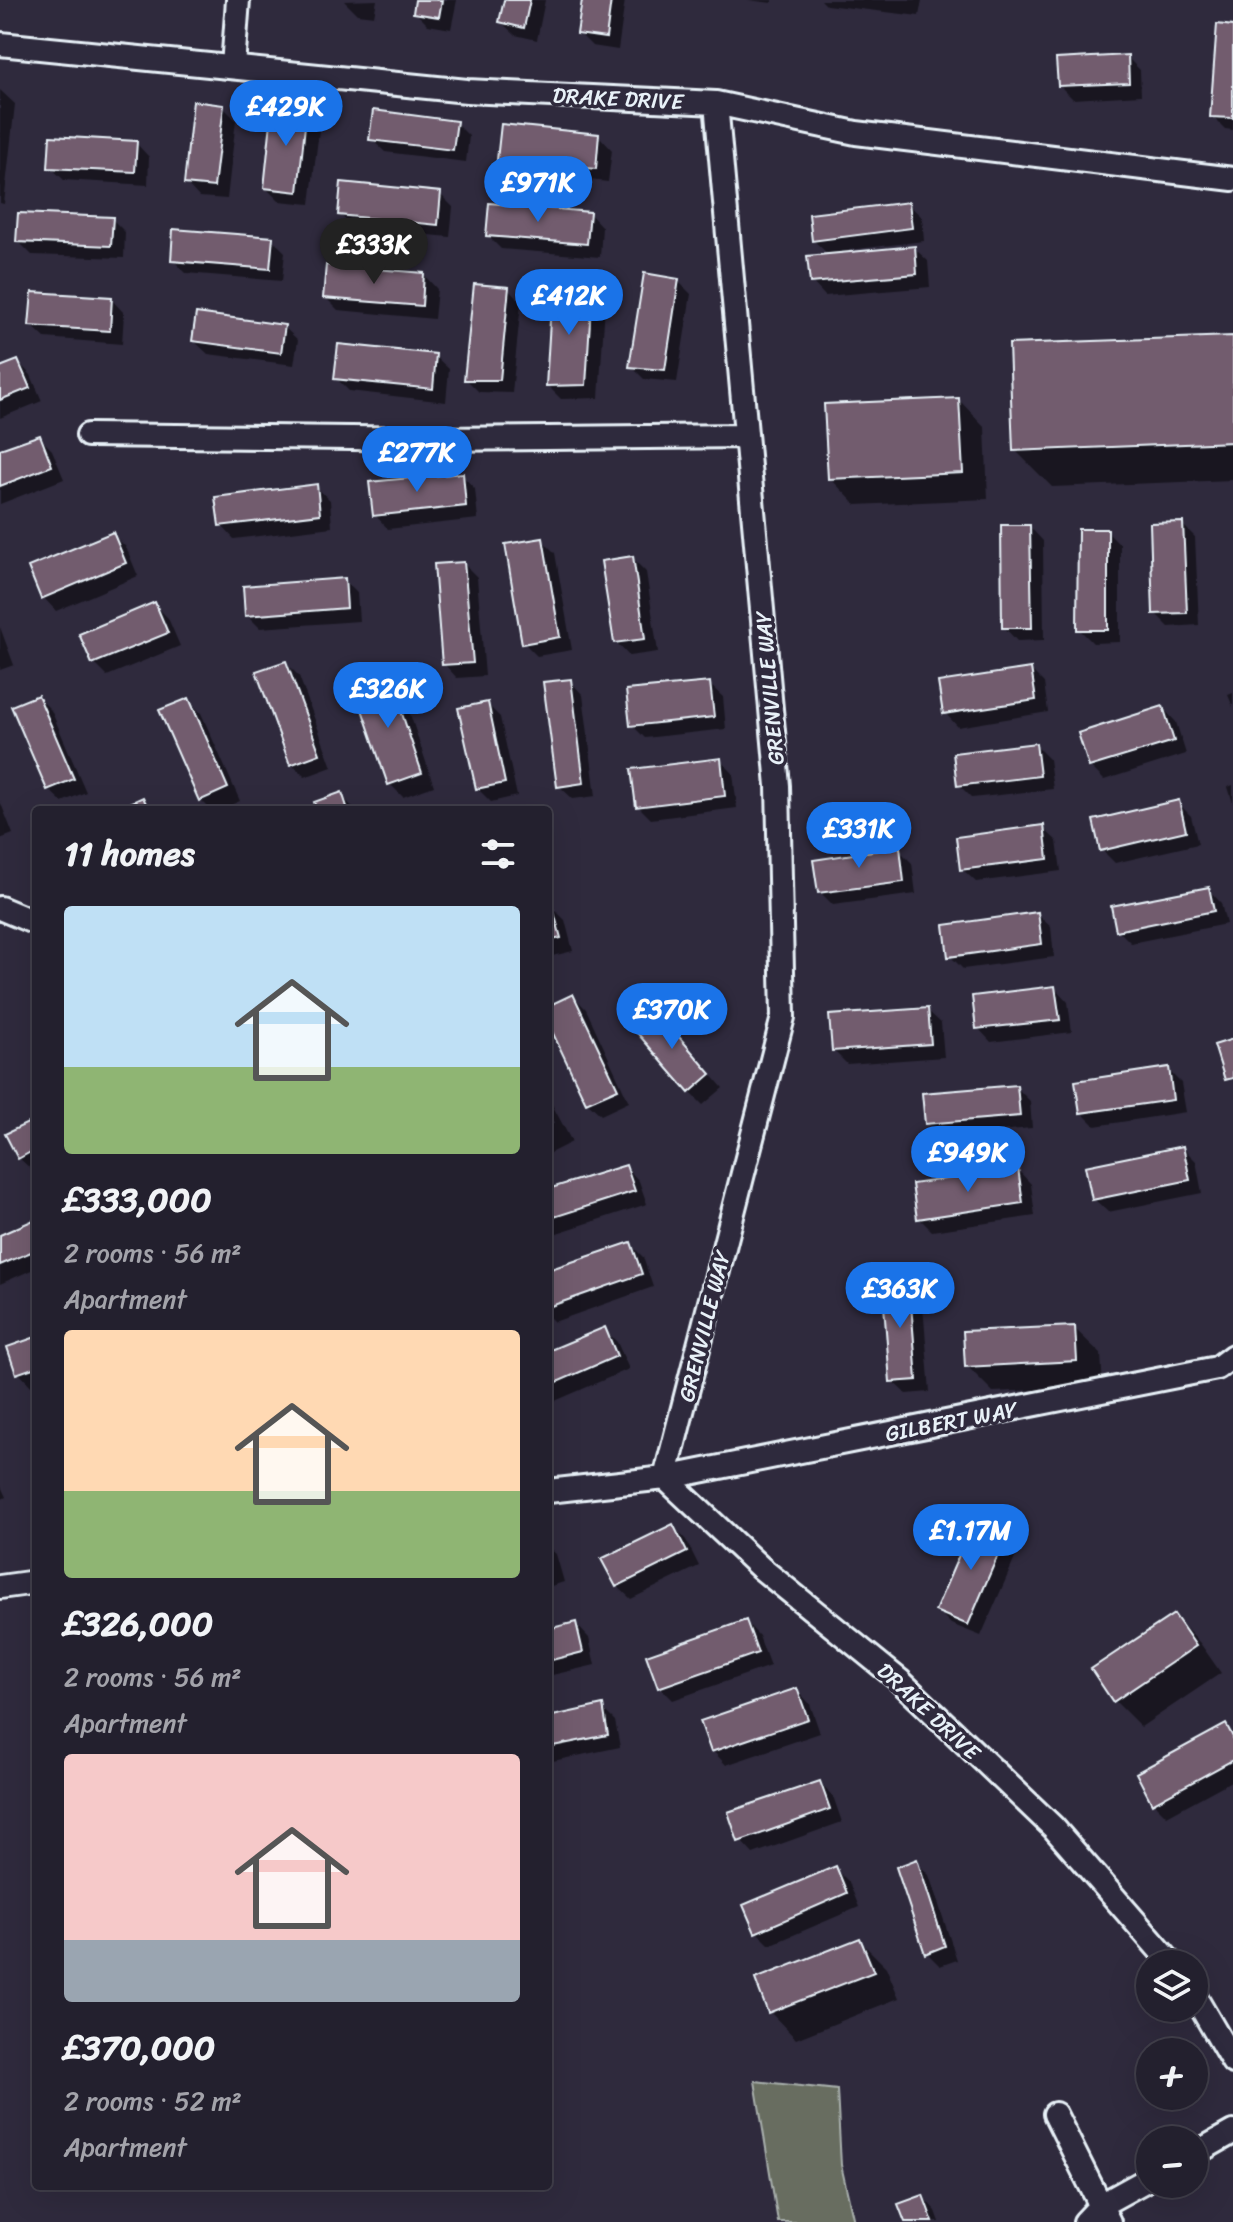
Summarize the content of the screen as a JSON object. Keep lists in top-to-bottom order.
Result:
{
  "streets": {
    "lane": ["DRAKE DRIVE", "GRENVILLE WAY", "GILBERT WAY"]
  },
  "crossings": [
    ["DRAKE DRIVE", "GRENVILLE WAY"],
    ["DRAKE DRIVE", "GILBERT WAY"],
    ["GRENVILLE WAY", "GILBERT WAY"]
  ],
  "page": {
    "price": [
      "£429K",
      "£971K",
      "£333K",
      "£412K",
      "£277K",
      "£326K",
      "£331K",
      "£370K",
      "£949K",
      "£363K",
      "£1.17M"
    ],
    "heading": "11 homes",
    "list": [
      {
        "name": "£333,000",
        "note": "2 rooms · 56 m² · Apartment"
      },
      {
        "name": "£326,000",
        "note": "2 rooms · 56 m² · Apartment"
      },
      {
        "name": "£370,000",
        "note": "2 rooms · 52 m² · Apartment"
      }
    ],
    "map_buttons": ["+", "−"]
  }
}
